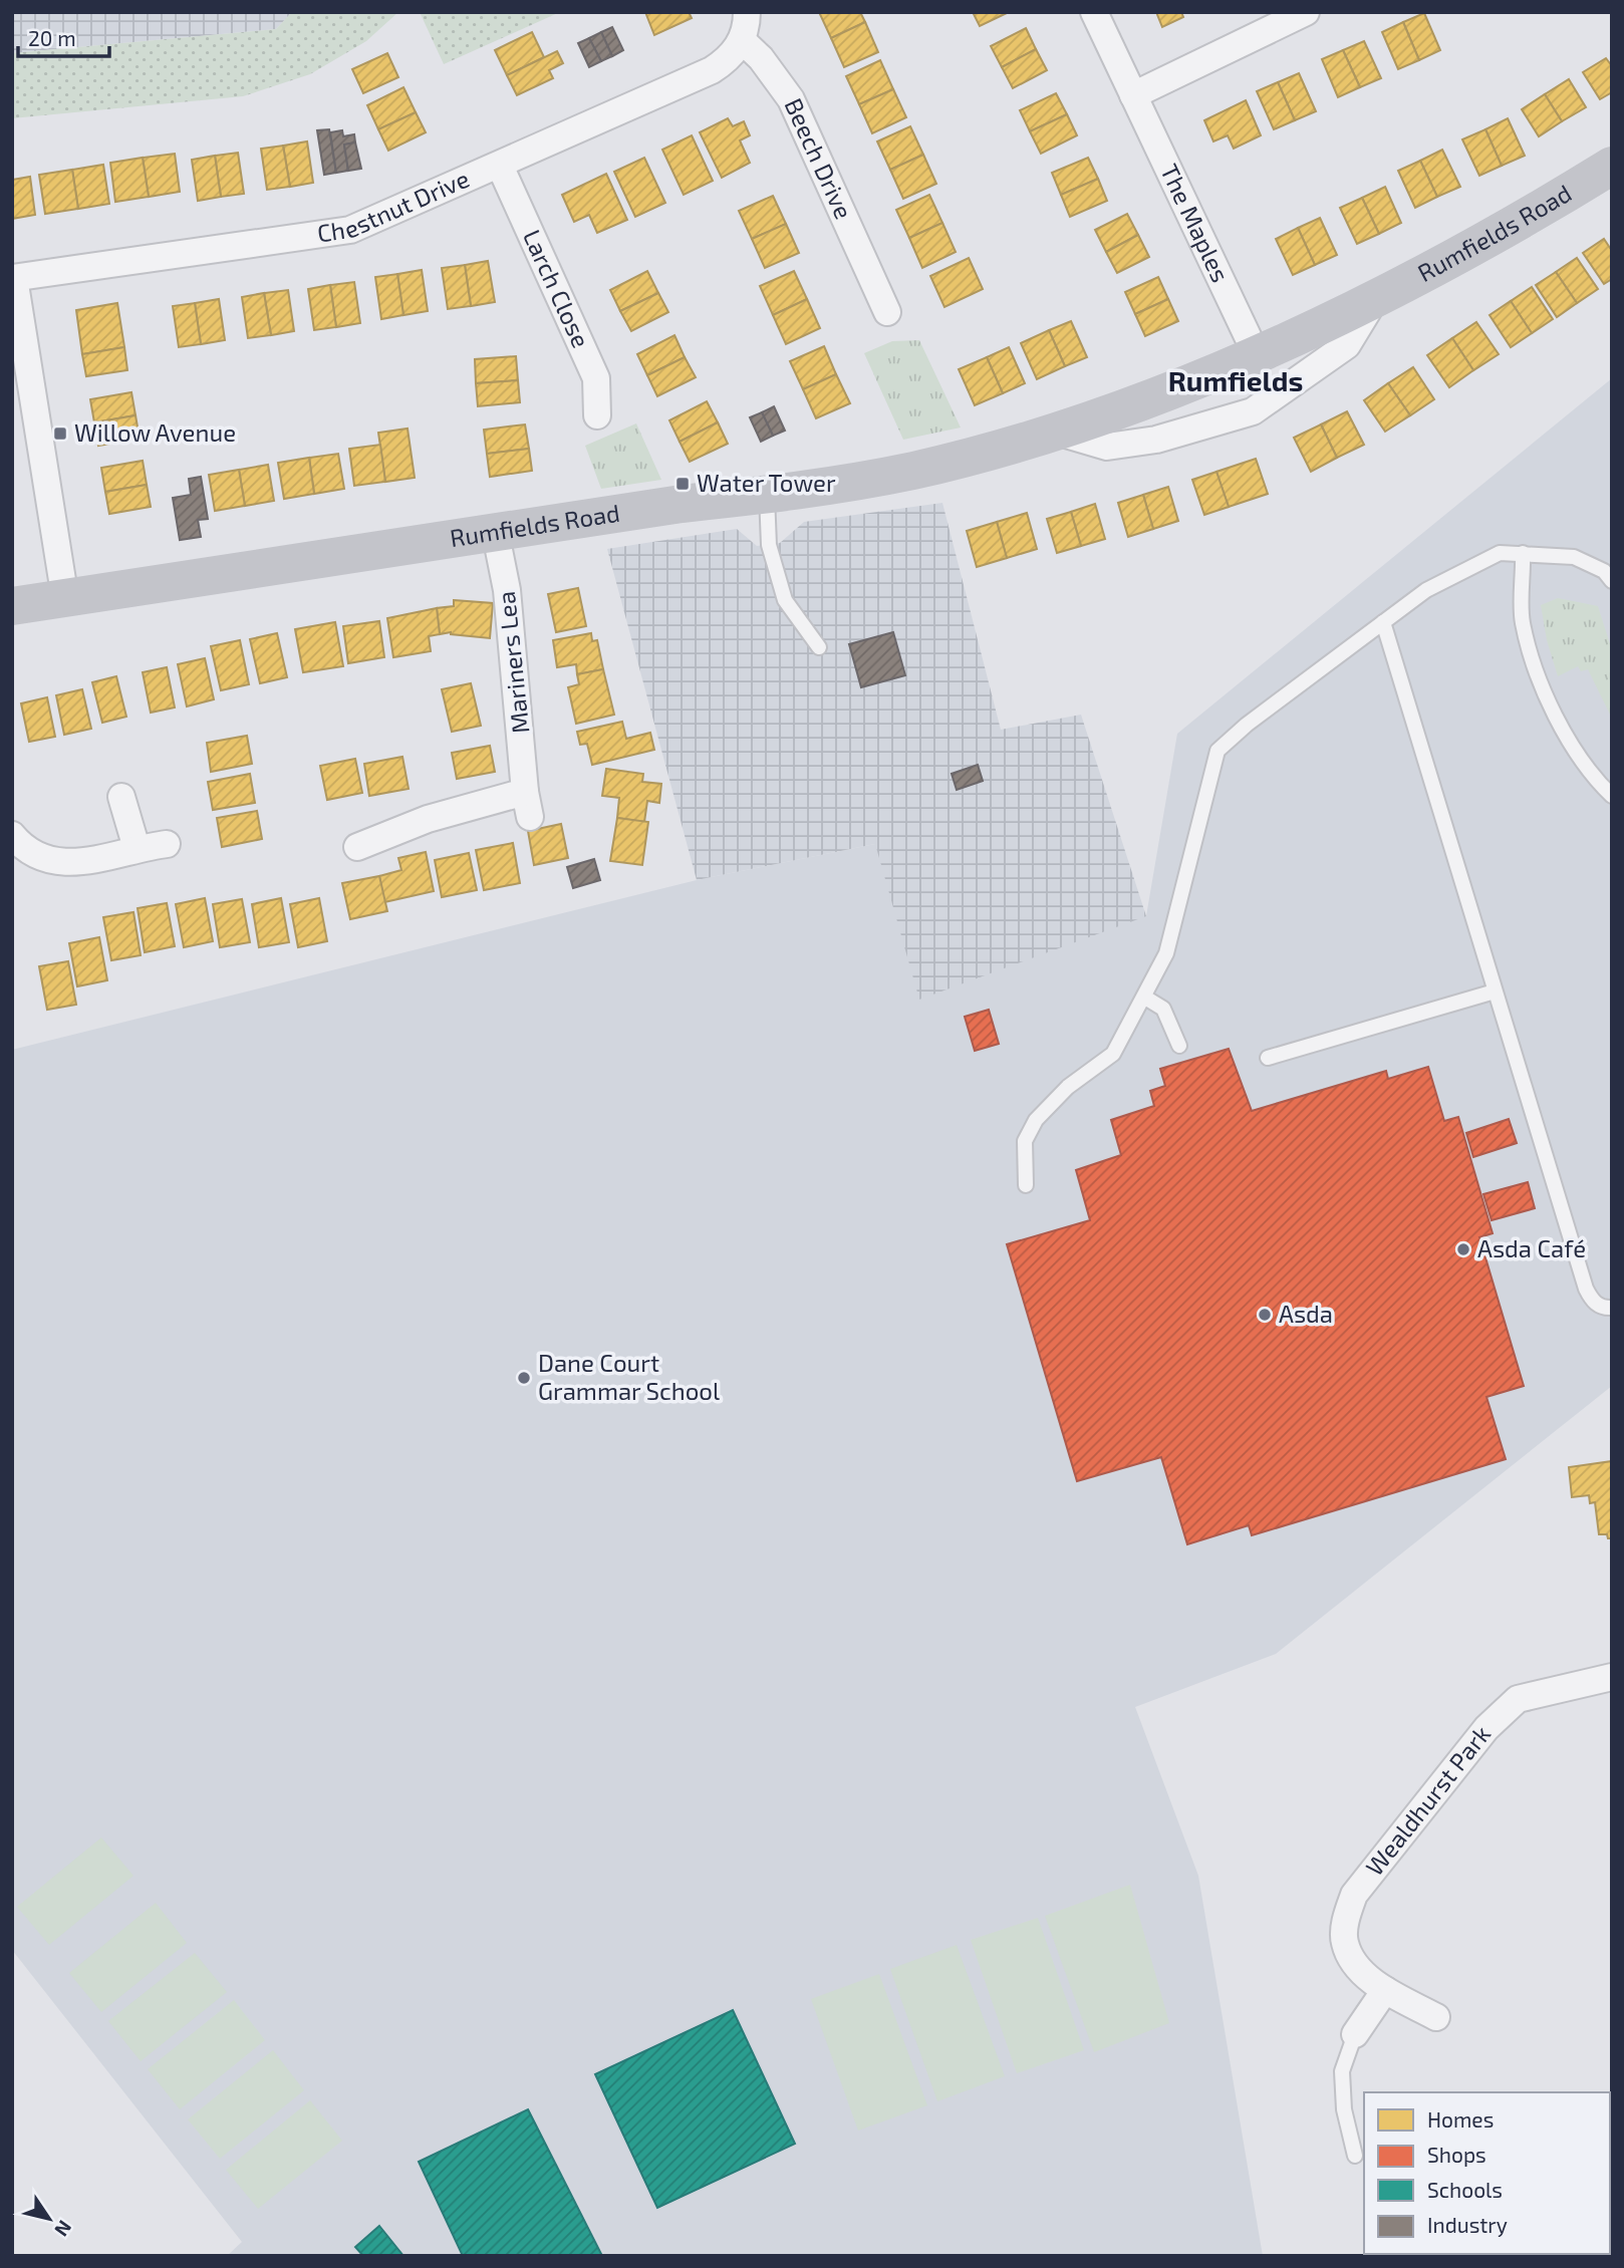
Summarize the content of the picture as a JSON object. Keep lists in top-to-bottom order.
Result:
{
  "streets": {
    "street": [
      "Beech Drive",
      "Chestnut Drive",
      "The Maples",
      "Rumfields Road",
      "Larch Close",
      "Mariners Lea",
      "Wealdhurst Park"
    ]
  },
  "crossings": [
    ["Beech Drive", "Chestnut Drive"],
    ["Chestnut Drive", "Larch Close"],
    ["The Maples", "Rumfields Road"],
    ["Rumfields Road", "Mariners Lea"]
  ],
  "districts": ["Rumfields"],
  "places": {
    "transit": ["Willow Avenue", "Water Tower"],
    "other": ["Asda Café", "Asda", "Dane Court Grammar School"]
  },
  "legend": [
    "Homes",
    "Shops",
    "Schools",
    "Industry"
  ],
  "scale_bar": "20 m",
  "north": "bottom right"
}
